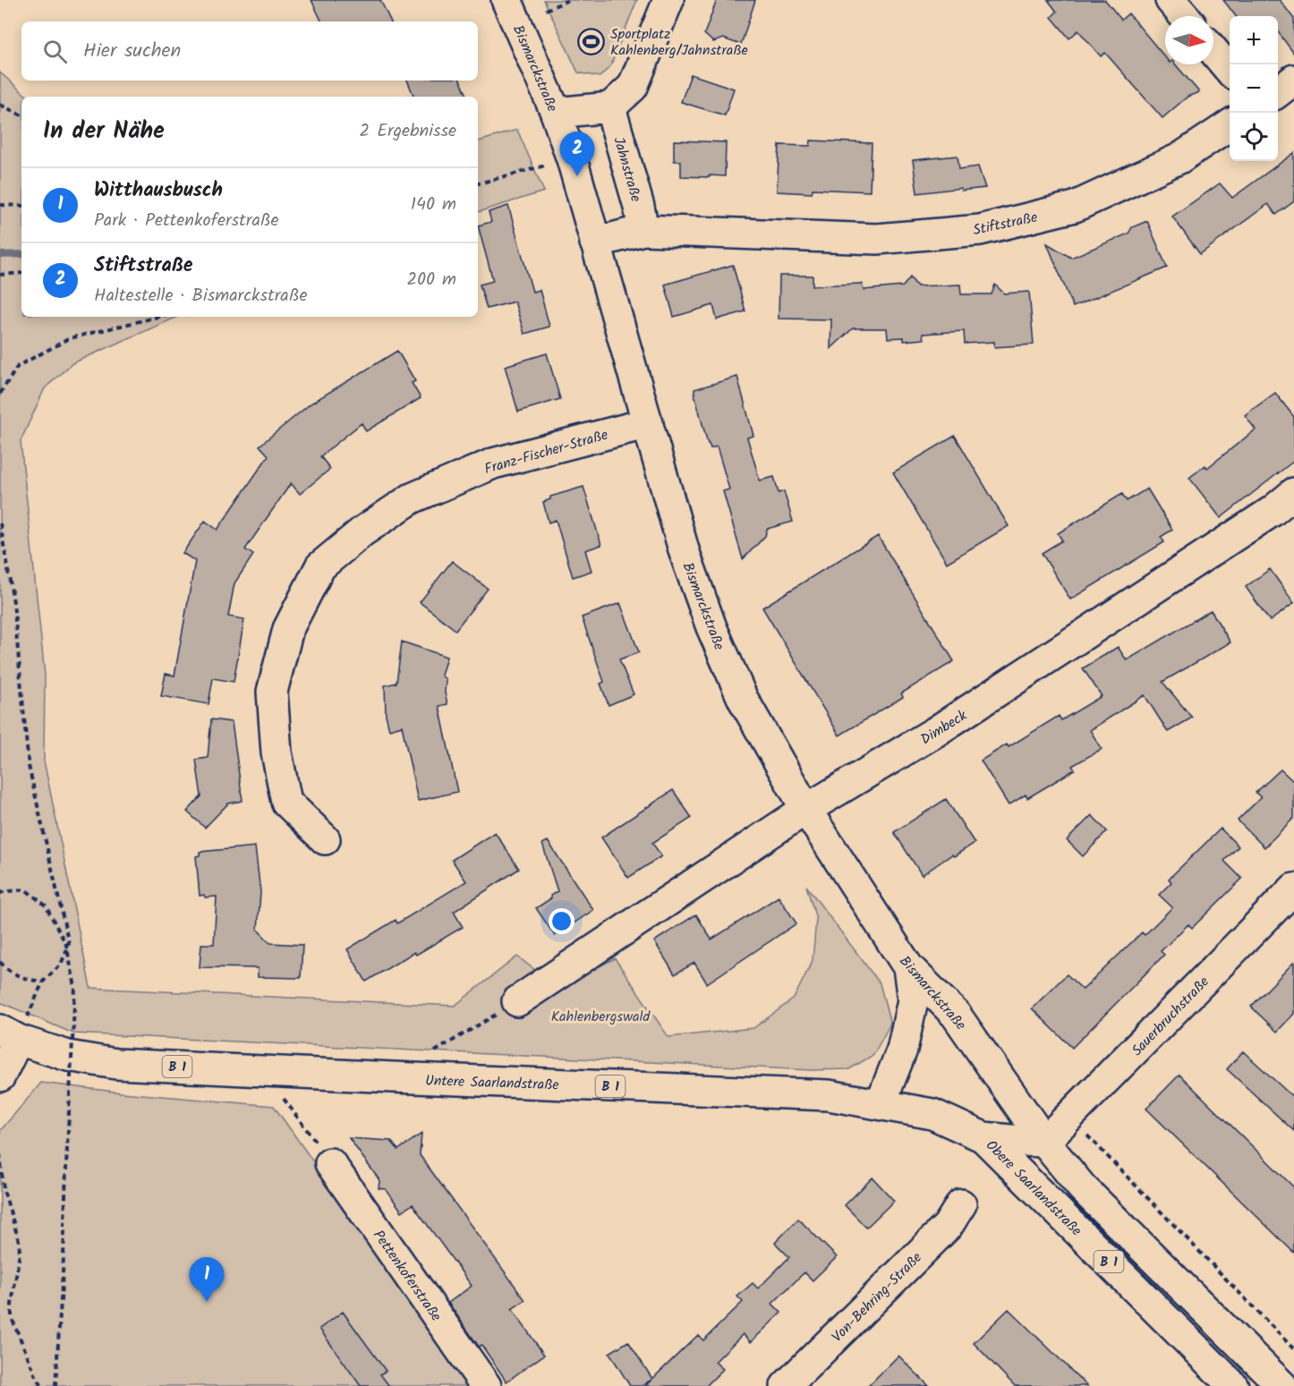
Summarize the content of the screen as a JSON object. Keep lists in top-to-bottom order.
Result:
{
  "streets": {
    "street": [
      "Bismarckstraße",
      "Jahnstraße",
      "Stiftstraße",
      "Franz-Fischer-Straße",
      "Dimbeck",
      "Sauerbruchstraße",
      "B 1",
      "Untere Saarlandstraße",
      "Obere Saarlandstraße",
      "Pettenkoferstraße",
      "Von-Behring-Straße"
    ]
  },
  "crossings": [
    ["Bismarckstraße", "Stiftstraße"],
    ["Bismarckstraße", "Franz-Fischer-Straße"],
    ["Bismarckstraße", "Dimbeck"],
    ["Bismarckstraße", "Sauerbruchstraße"],
    ["Bismarckstraße", "B 1"],
    ["Bismarckstraße", "Obere Saarlandstraße"],
    ["Jahnstraße", "Stiftstraße"],
    ["Sauerbruchstraße", "B 1"],
    ["Sauerbruchstraße", "Obere Saarlandstraße"],
    ["B 1", "Obere Saarlandstraße"],
    ["Untere Saarlandstraße", "Obere Saarlandstraße"]
  ],
  "parks": ["Kahlenbergswald"],
  "places": {
    "sports": ["Sportplatz Kahlenberg/Jahnstraße"]
  },
  "north": "right",
  "page": {
    "map_buttons": ["+", "−"],
    "search": "Hier suchen",
    "heading": ["In der Nähe", "2 Ergebnisse"],
    "pins": ["2", "1"],
    "list": [
      {
        "mark": "1",
        "name": "Witthausbusch",
        "note": "Park · Pettenkoferstraße",
        "value": "140 m"
      },
      {
        "mark": "2",
        "name": "Stiftstraße",
        "note": "Haltestelle · Bismarckstraße",
        "value": "200 m"
      }
    ]
  }
}
